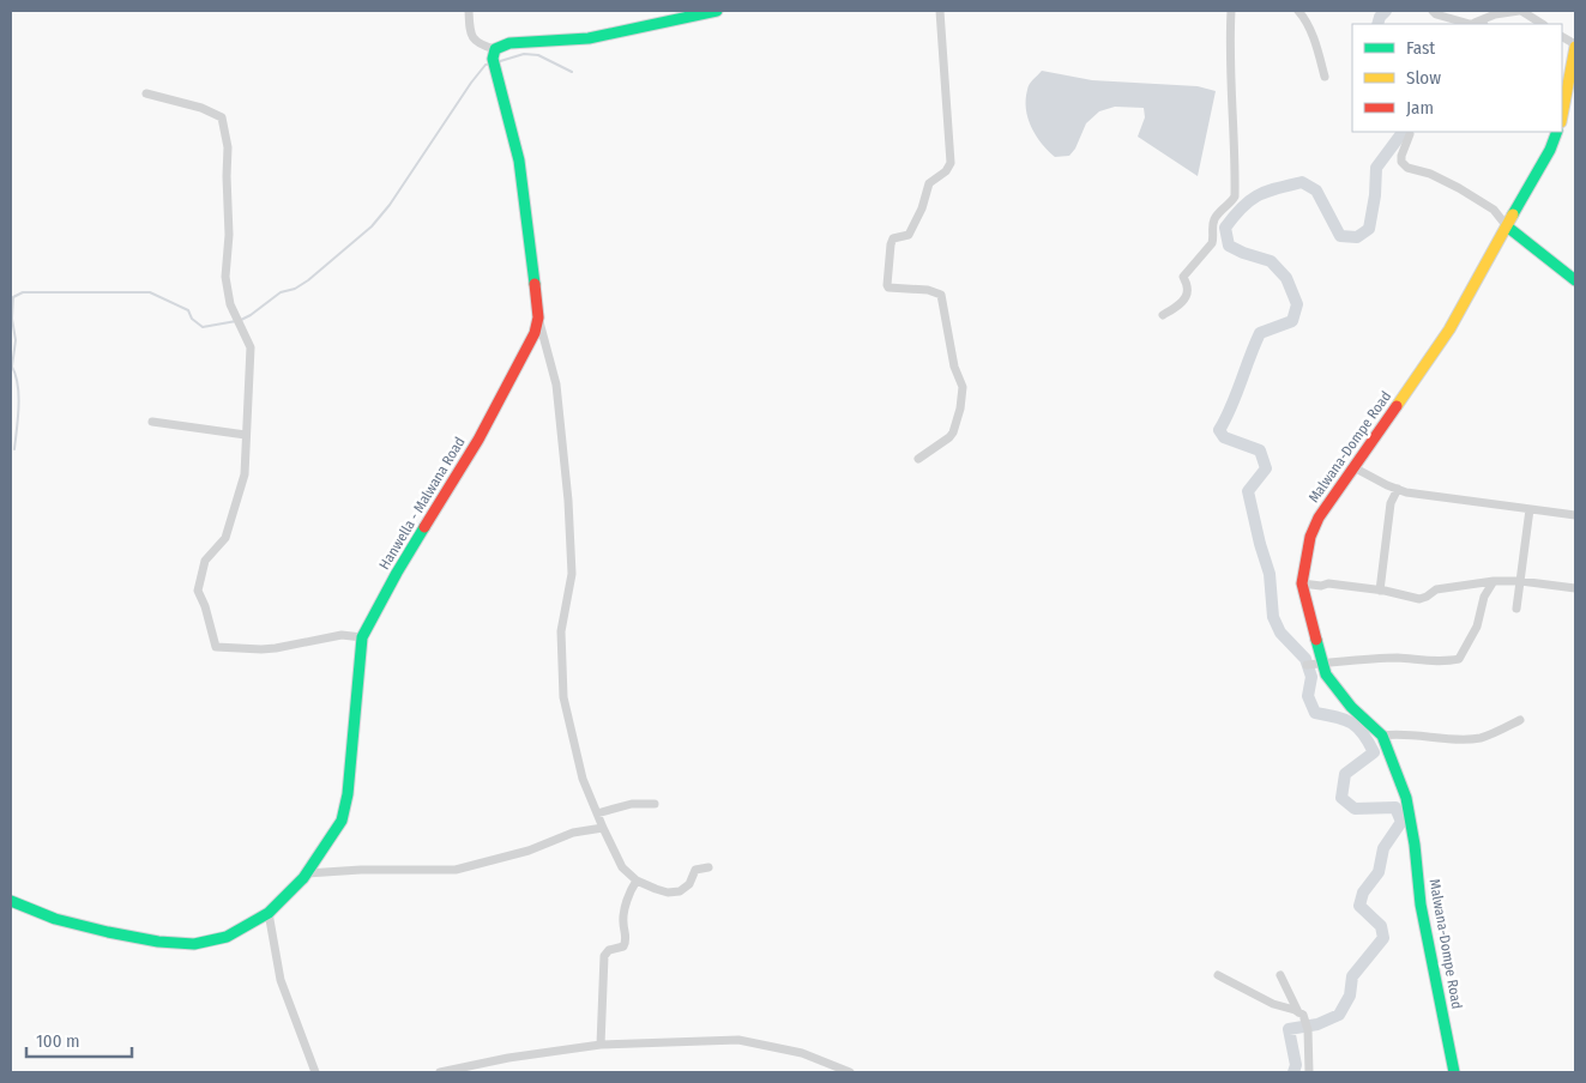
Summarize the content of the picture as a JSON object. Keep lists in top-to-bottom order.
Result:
{
  "streets": {
    "street": ["Malwana-Dompe Road", "Hanwella - Malwana Road"]
  },
  "legend": ["Fast", "Slow", "Jam"],
  "scale_bar": "100 m"
}
